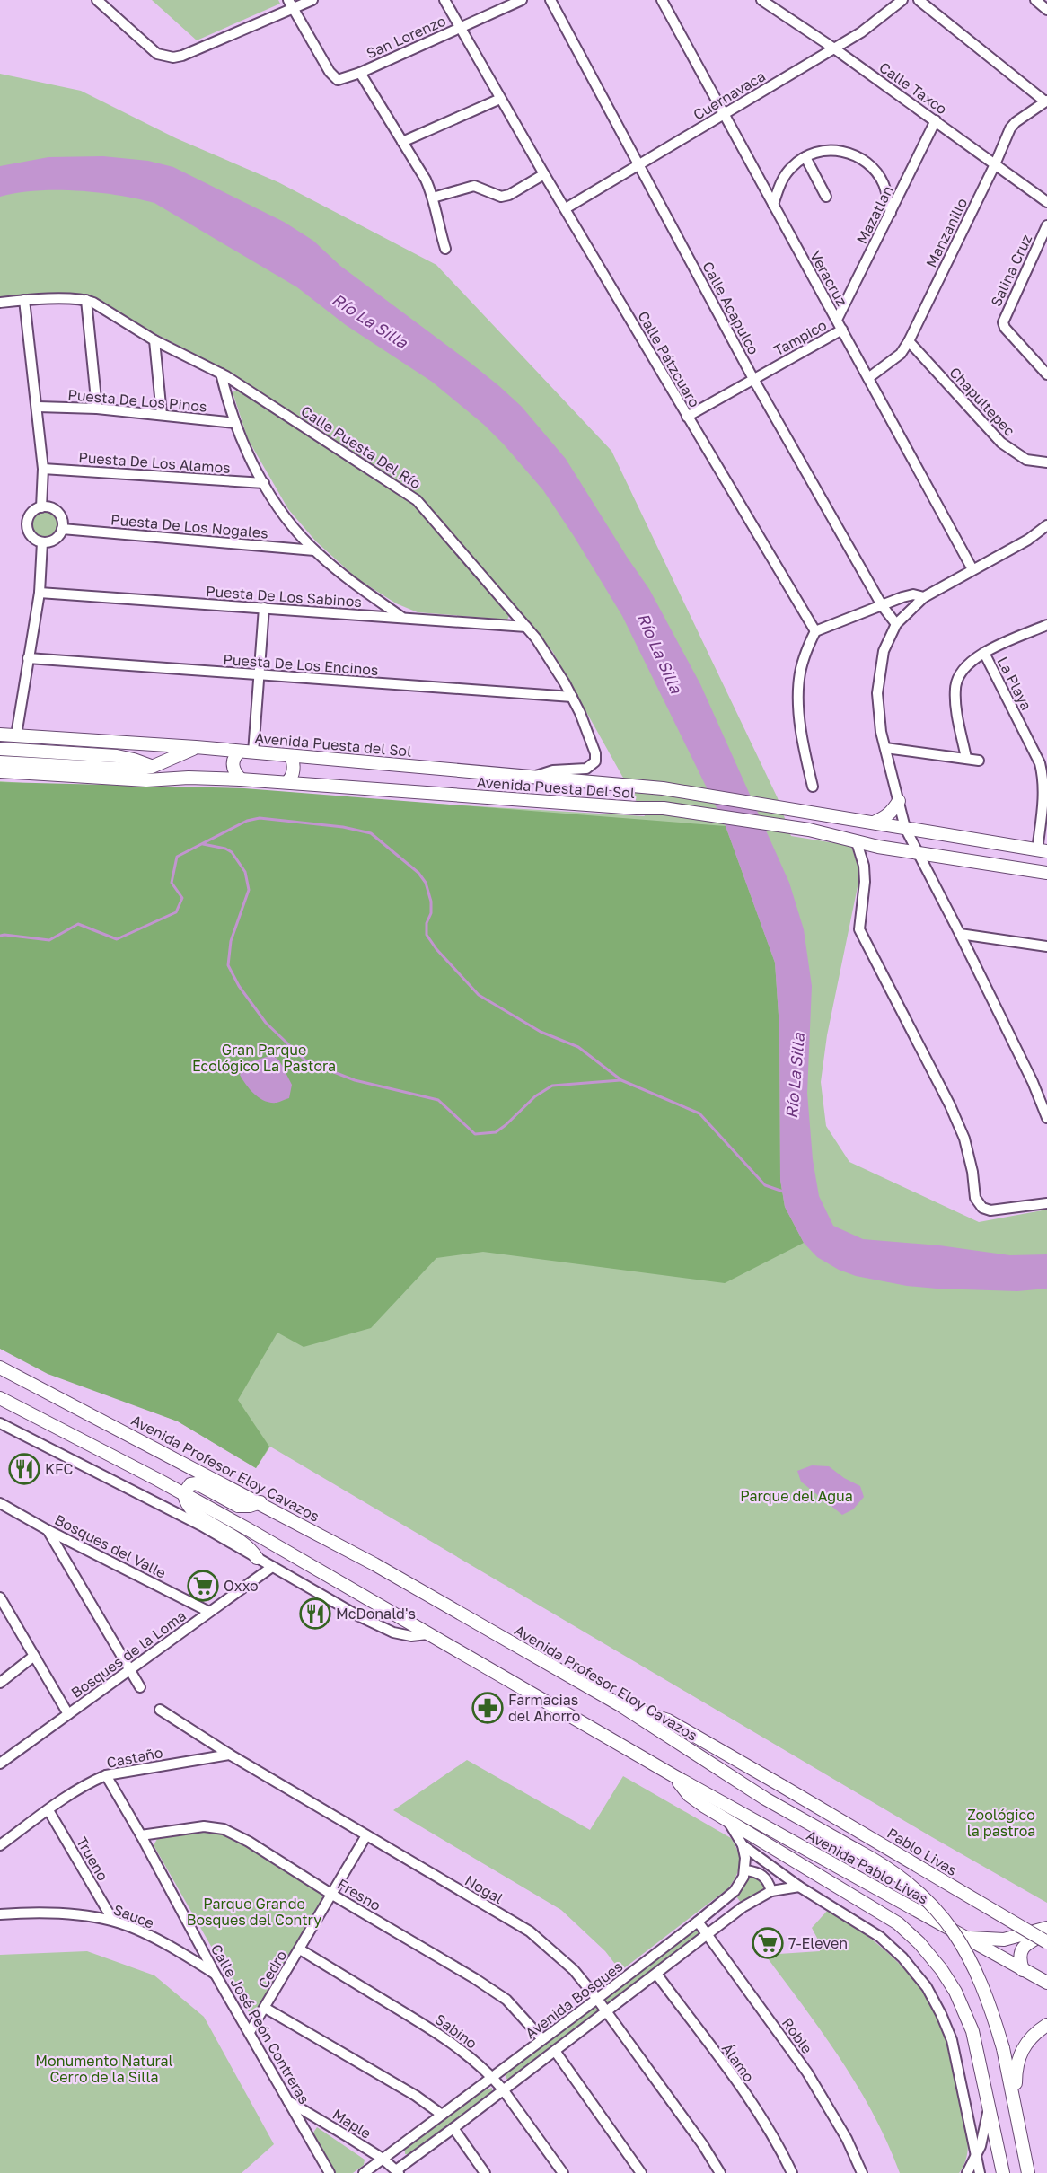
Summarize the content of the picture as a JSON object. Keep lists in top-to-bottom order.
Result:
{
  "streets": {
    "main road": [
      "Avenida Puesta del Sol",
      "Avenida Puesta Del Sol",
      "Avenida Profesor Eloy Cavazos",
      "Pablo Livas",
      "Avenida Pablo Livas"
    ],
    "street": [
      "San Lorenzo",
      "Calle Taxco",
      "Cuernavaca",
      "Mazatlan",
      "Manzanillo",
      "Salina Cruz",
      "Veracruz",
      "Calle Acapulco",
      "Tampico",
      "Calle Pátzcuaro",
      "Puesta De Los Pinos",
      "Chapultepec",
      "Calle Puesta Del Río",
      "Puesta De Los Alamos",
      "Puesta De Los Nogales",
      "Puesta De Los Sabinos",
      "Puesta De Los Encinos",
      "La Playa",
      "Bosques del Valle",
      "Bosques de la Loma",
      "Castaño",
      "Trueno",
      "Nogal",
      "Fresno",
      "Sauce",
      "Cedro",
      "Avenida Bosques",
      "Calle José Peón Contreras",
      "Sabino",
      "Roble",
      "Álamo",
      "Maple"
    ]
  },
  "crossings": [
    ["San Lorenzo", "Calle Pátzcuaro"],
    ["Calle Taxco", "Cuernavaca"],
    ["Calle Taxco", "Mazatlan"],
    ["Calle Taxco", "Manzanillo"],
    ["Cuernavaca", "Veracruz"],
    ["Cuernavaca", "Calle Acapulco"],
    ["Cuernavaca", "Calle Pátzcuaro"],
    ["Mazatlan", "Veracruz"],
    ["Manzanillo", "Veracruz"],
    ["Manzanillo", "Chapultepec"],
    ["Veracruz", "Tampico"],
    ["Calle Acapulco", "Tampico"],
    ["Tampico", "Calle Pátzcuaro"],
    ["Calle Puesta Del Río", "Puesta De Los Sabinos"],
    ["Calle Puesta Del Río", "Puesta De Los Encinos"],
    ["Calle Puesta Del Río", "Avenida Puesta del Sol"],
    ["Avenida Profesor Eloy Cavazos", "Pablo Livas"],
    ["Bosques del Valle", "Bosques de la Loma"],
    ["Castaño", "Trueno"],
    ["Castaño", "Nogal"],
    ["Castaño", "Calle José Peón Contreras"],
    ["Trueno", "Sauce"],
    ["Nogal", "Cedro"],
    ["Nogal", "Avenida Bosques"],
    ["Fresno", "Cedro"],
    ["Fresno", "Avenida Bosques"],
    ["Fresno", "Calle José Peón Contreras"],
    ["Sauce", "Calle José Peón Contreras"],
    ["Cedro", "Calle José Peón Contreras"],
    ["Cedro", "Sabino"],
    ["Avenida Bosques", "Sabino"],
    ["Avenida Bosques", "Roble"],
    ["Avenida Bosques", "Álamo"],
    ["Avenida Bosques", "Maple"],
    ["Calle José Peón Contreras", "Maple"]
  ],
  "water": ["Río La Silla"],
  "parks": [
    "Gran Parque Ecológico La Pastora",
    "Parque del Agua",
    "Zoológico la pastroa",
    "Parque Grande Bosques del Contry",
    "Monumento Natural Cerro de la Silla"
  ],
  "places": {
    "restaurant": ["KFC", "McDonald's"],
    "supermarket": ["Oxxo", "7-Eleven"],
    "pharmacy": ["Farmacias del Ahorro"]
  }
}
